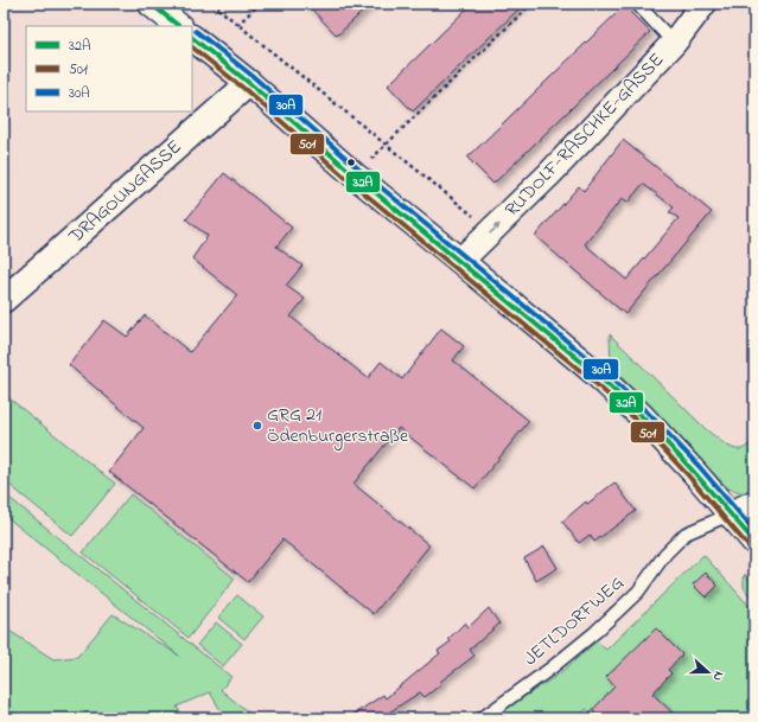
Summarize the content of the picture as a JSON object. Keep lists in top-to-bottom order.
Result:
{
  "streets": {
    "street": ["RUDOLF-RASCHKE-GASSE", "DRAGOUNGASSE"],
    "lane": ["JETLDORFWEG"]
  },
  "one_way": ["RUDOLF-RASCHKE-GASSE"],
  "places": ["GRG 21 Ödenburgerstraße"],
  "lines": ["transit line 32A", "transit line 30A", "transit line 501"],
  "legend": ["32A", "501", "30A"],
  "north": "right"
}
